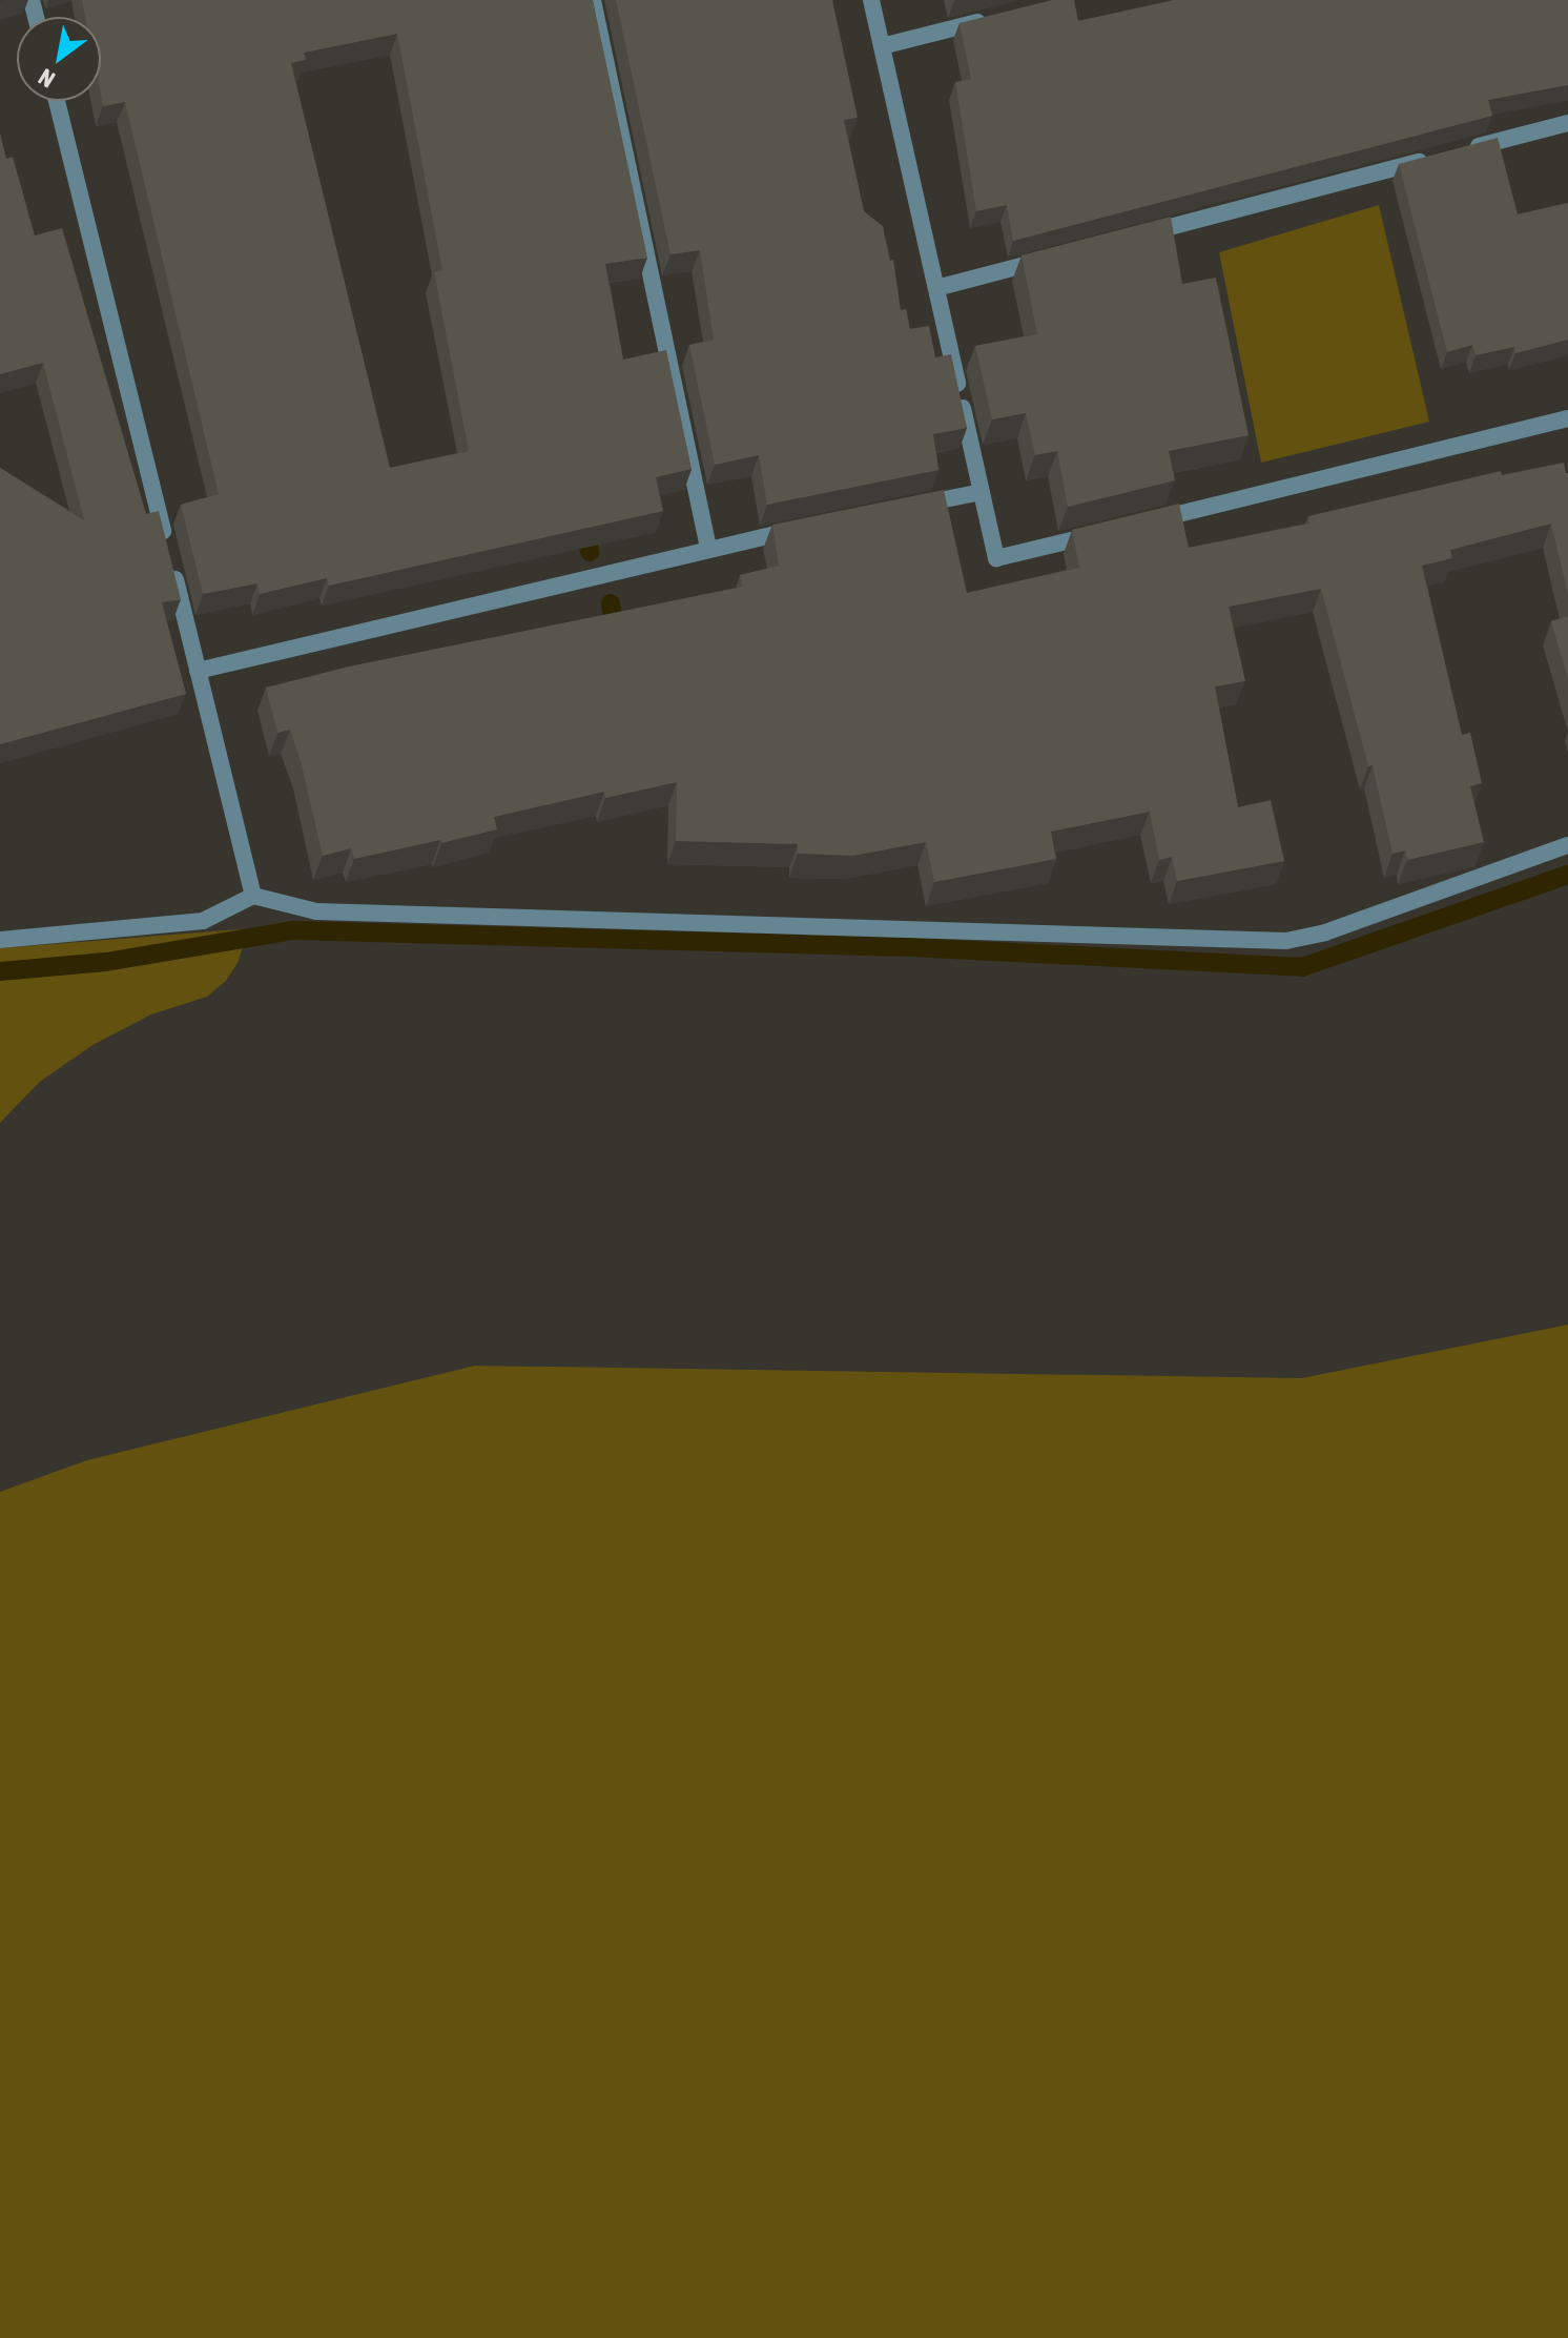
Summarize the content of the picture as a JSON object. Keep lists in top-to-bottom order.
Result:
{
  "north": "bottom left"
}
